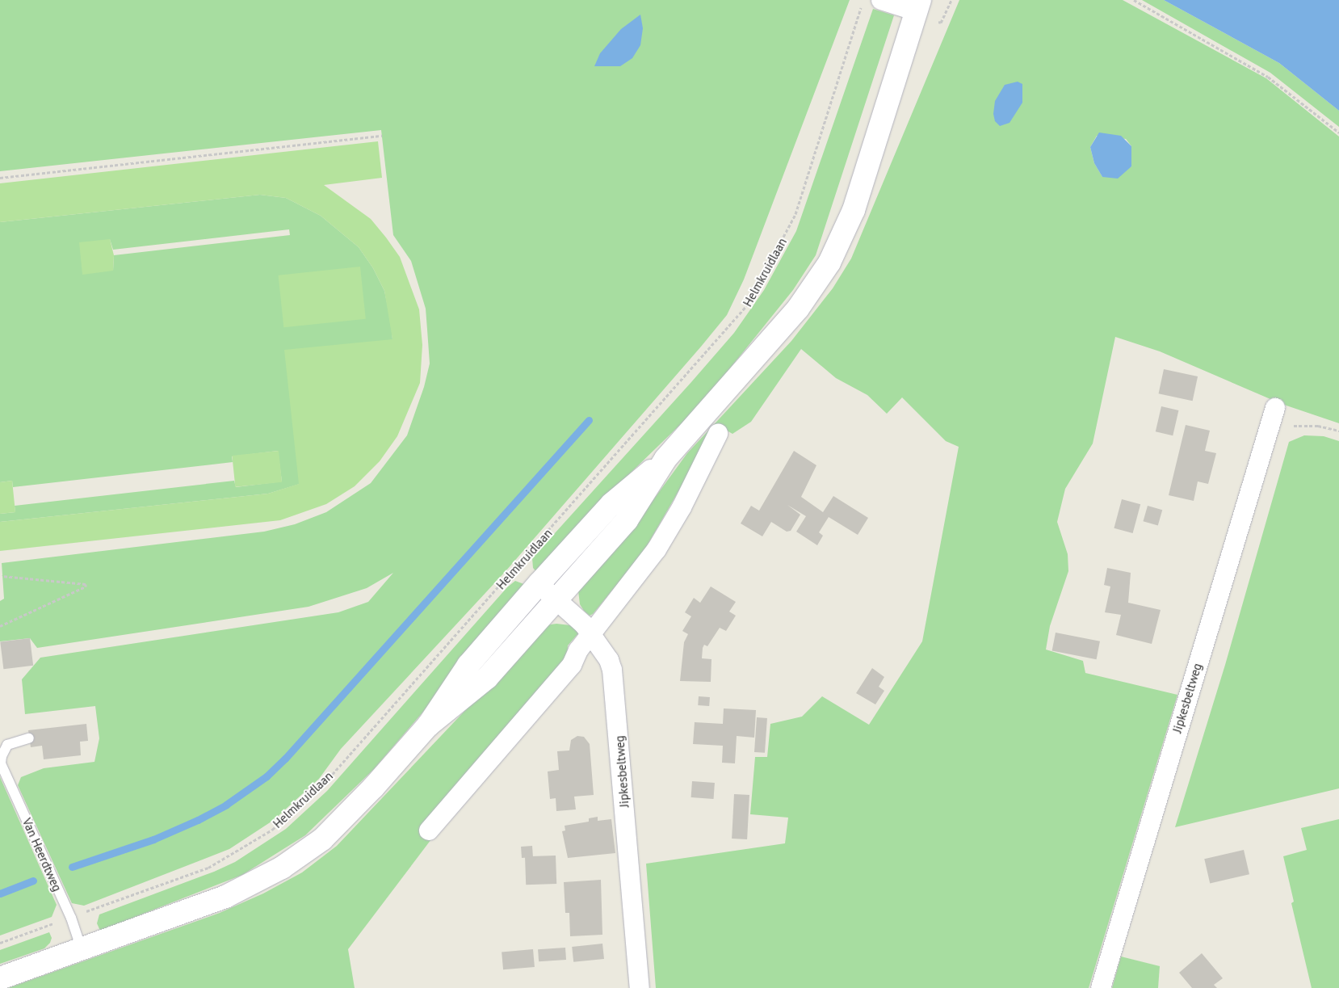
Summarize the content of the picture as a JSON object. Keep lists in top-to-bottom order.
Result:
{
  "streets": {
    "street": ["Jipkesbeltweg"],
    "lane": ["Van Heerdtweg"],
    "path": ["Helmkruidlaan"]
  },
  "crossings": [
    ["Helmkruidlaan", "Van Heerdtweg"]
  ]
}
